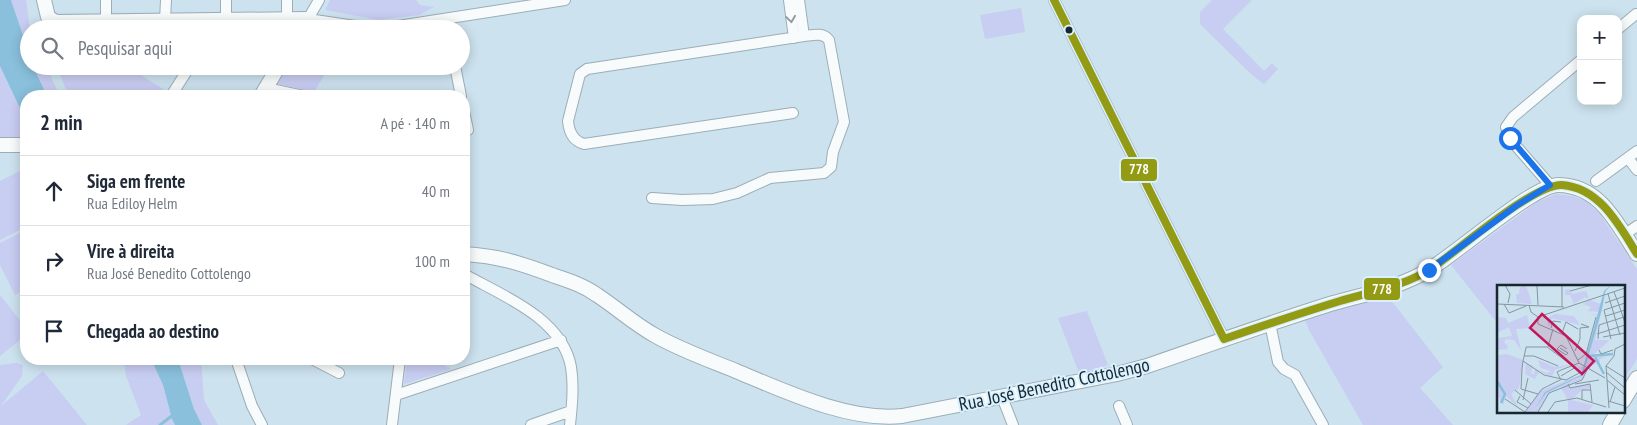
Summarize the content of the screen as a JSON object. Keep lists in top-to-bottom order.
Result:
{
  "streets": {
    "main road": ["Rua José Benedito Cottolengo"]
  },
  "lines": ["transit line 778"],
  "page": {
    "map_buttons": ["+", "−"],
    "search": "Pesquisar aqui",
    "heading": ["2 min", "A pé · 140 m"],
    "list": [
      ["Siga em frente", "Rua Ediloy Helm", "40 m"],
      ["Vire à direita", "Rua José Benedito Cottolengo", "100 m"],
      "Chegada ao destino"
    ]
  }
}
